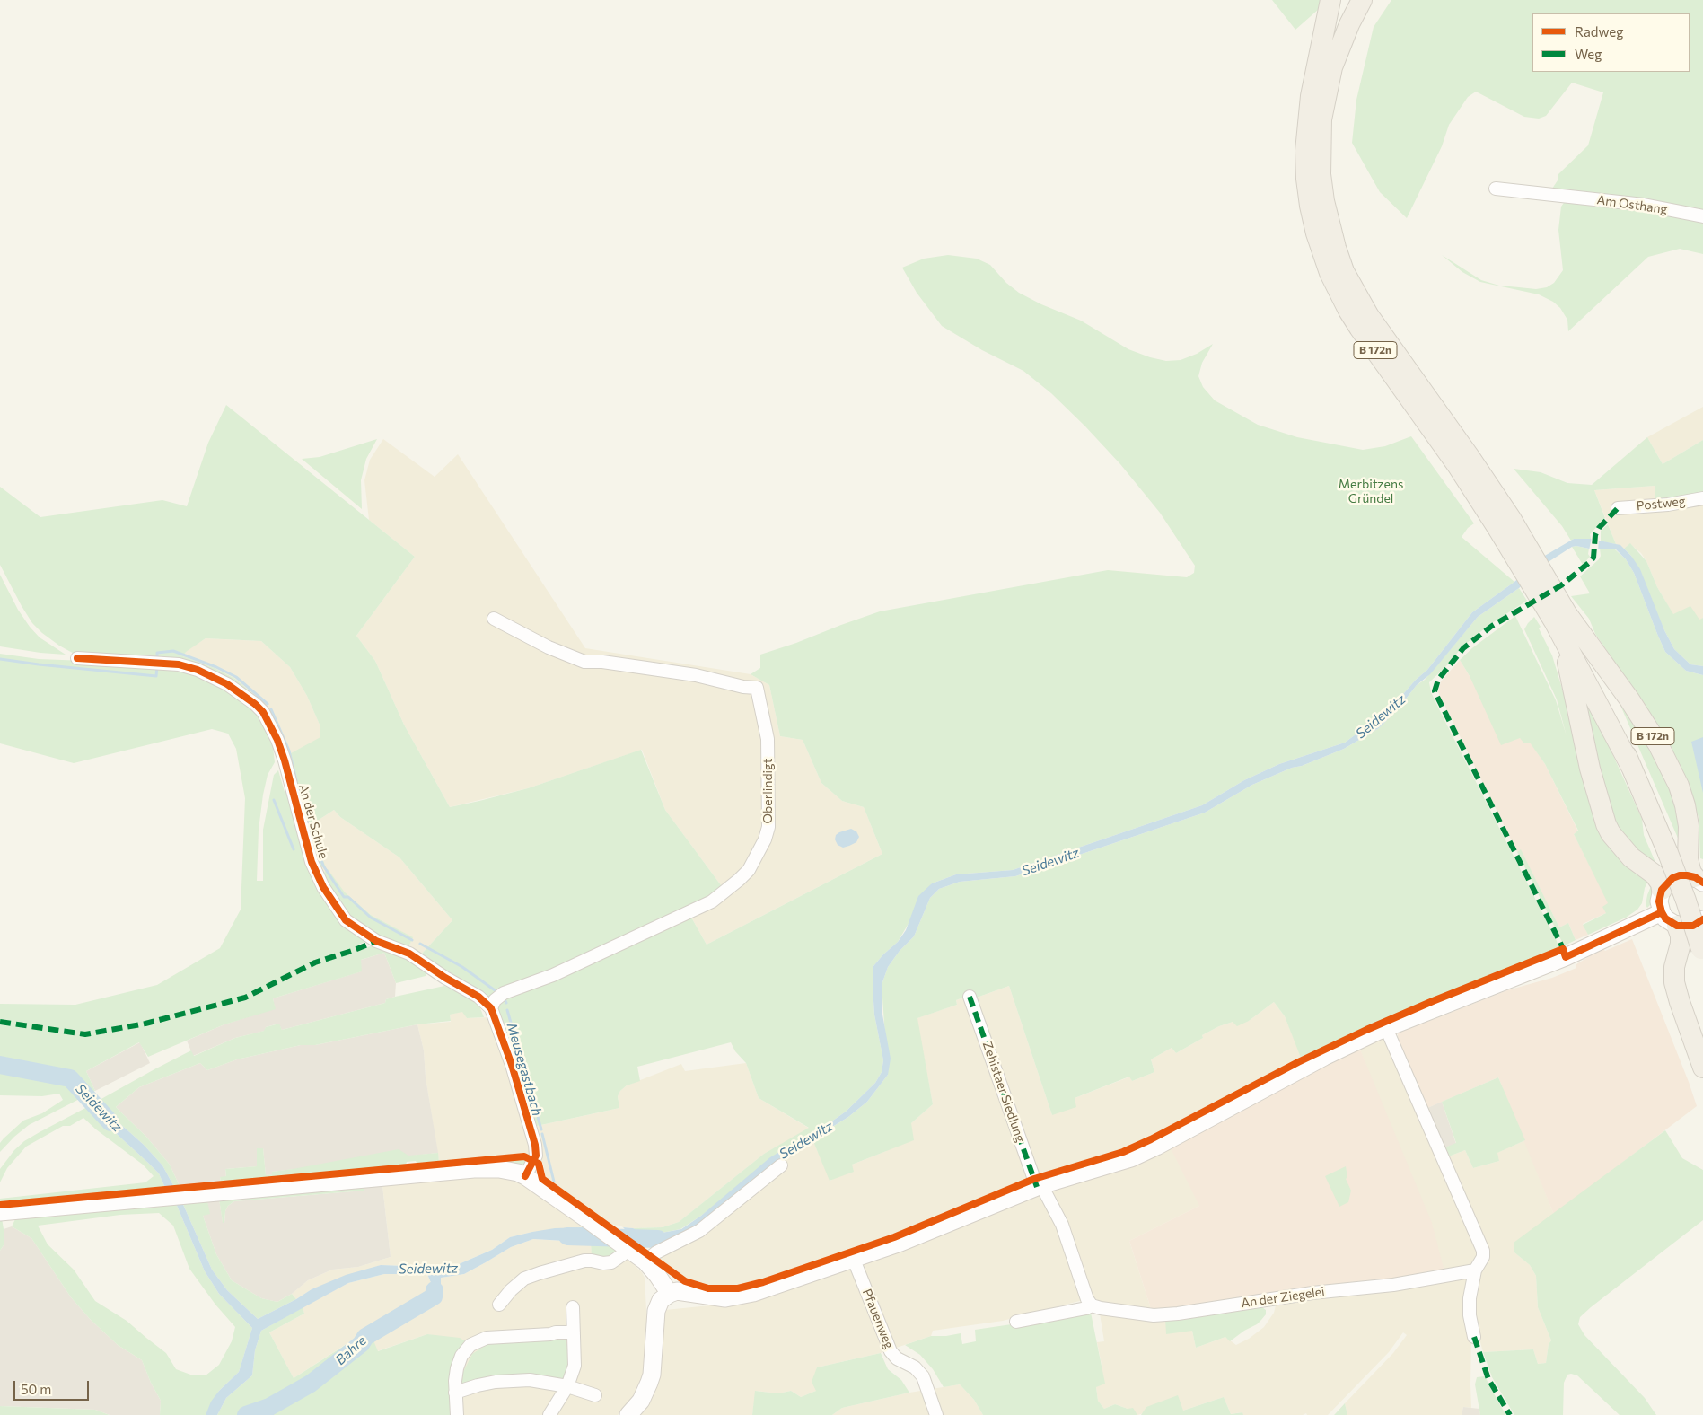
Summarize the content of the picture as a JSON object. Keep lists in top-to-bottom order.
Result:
{
  "streets": {
    "highway": ["B 172n"],
    "street": [
      "Am Osthang",
      "Postweg",
      "Oberlindigt",
      "An der Schule",
      "Zehistaer Siedlung",
      "An der Ziegelei",
      "Pfauenweg"
    ]
  },
  "crossings": [
    ["Oberlindigt", "An der Schule"]
  ],
  "water": ["Seidewitz", "Meusegastbach", "Bahre"],
  "parks": ["Merbitzens Gründel"],
  "legend": ["Radweg", "Weg"],
  "scale_bar": "50 m"
}
